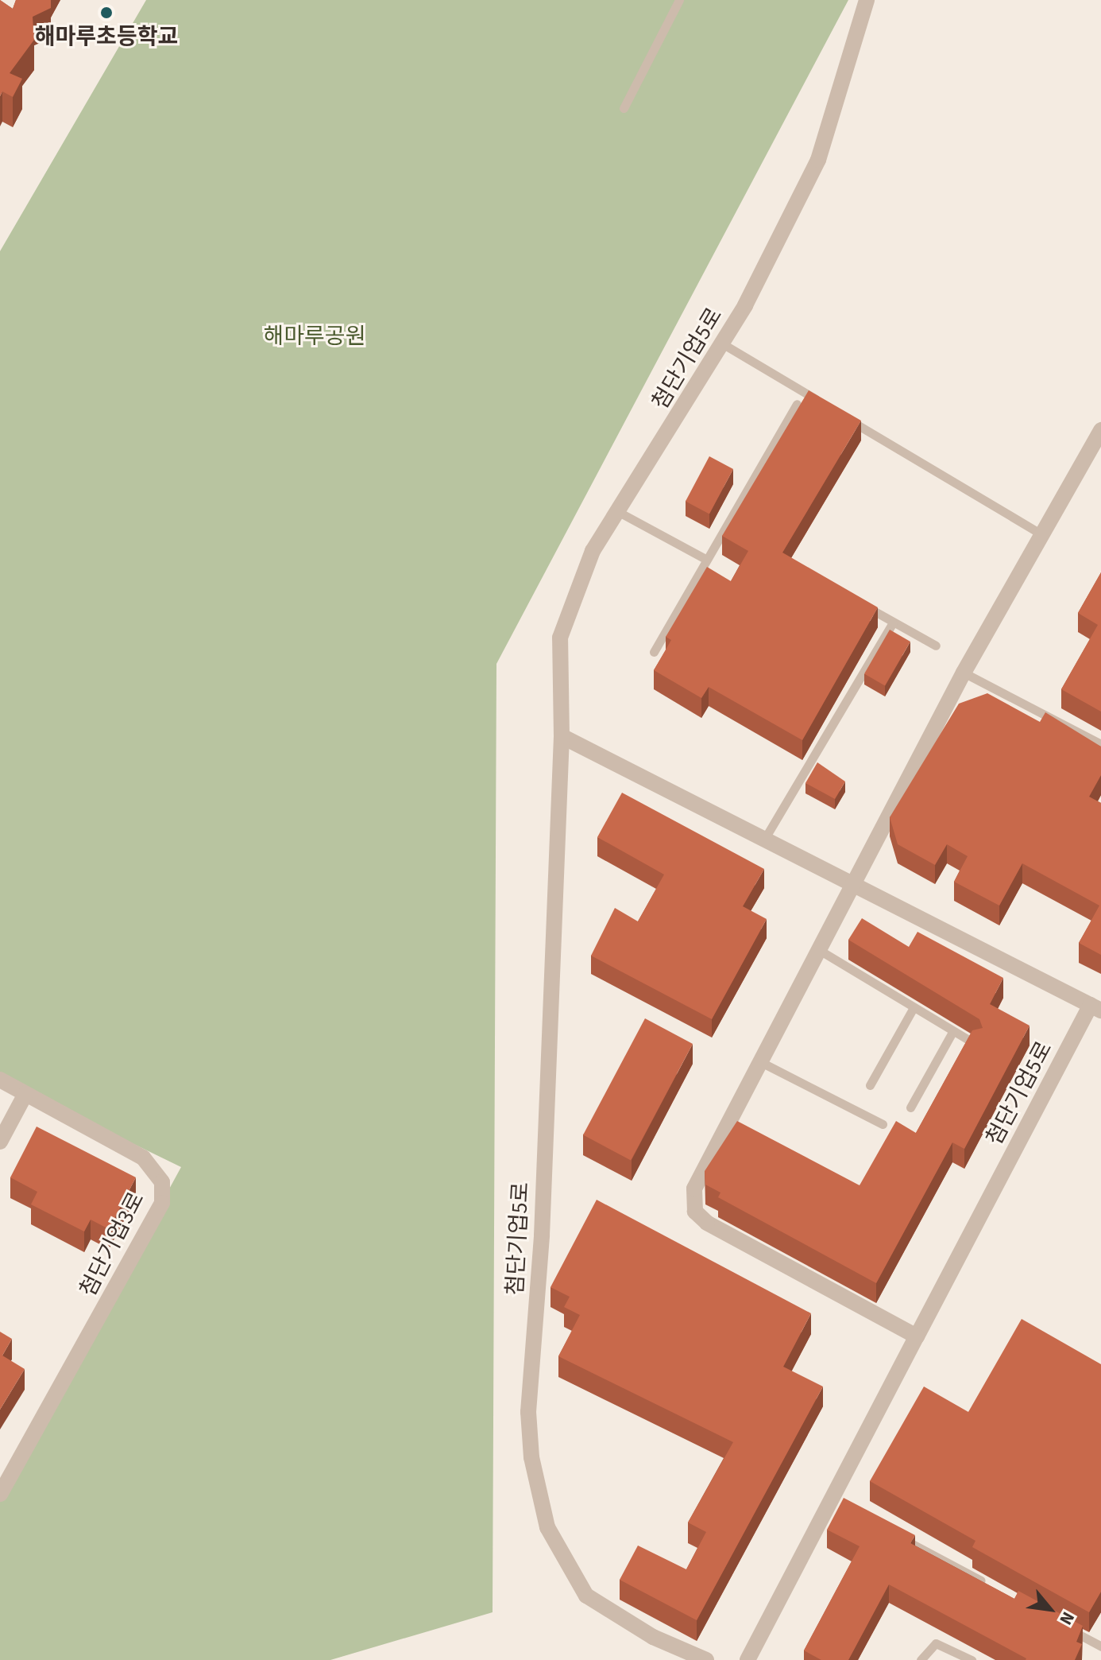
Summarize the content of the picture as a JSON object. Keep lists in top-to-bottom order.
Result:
{
  "streets": {
    "street": ["첨단기업5로", "첨단기업3로"]
  },
  "parks": ["해마루공원"],
  "places": ["해마루초등학교"],
  "north": "bottom right"
}
